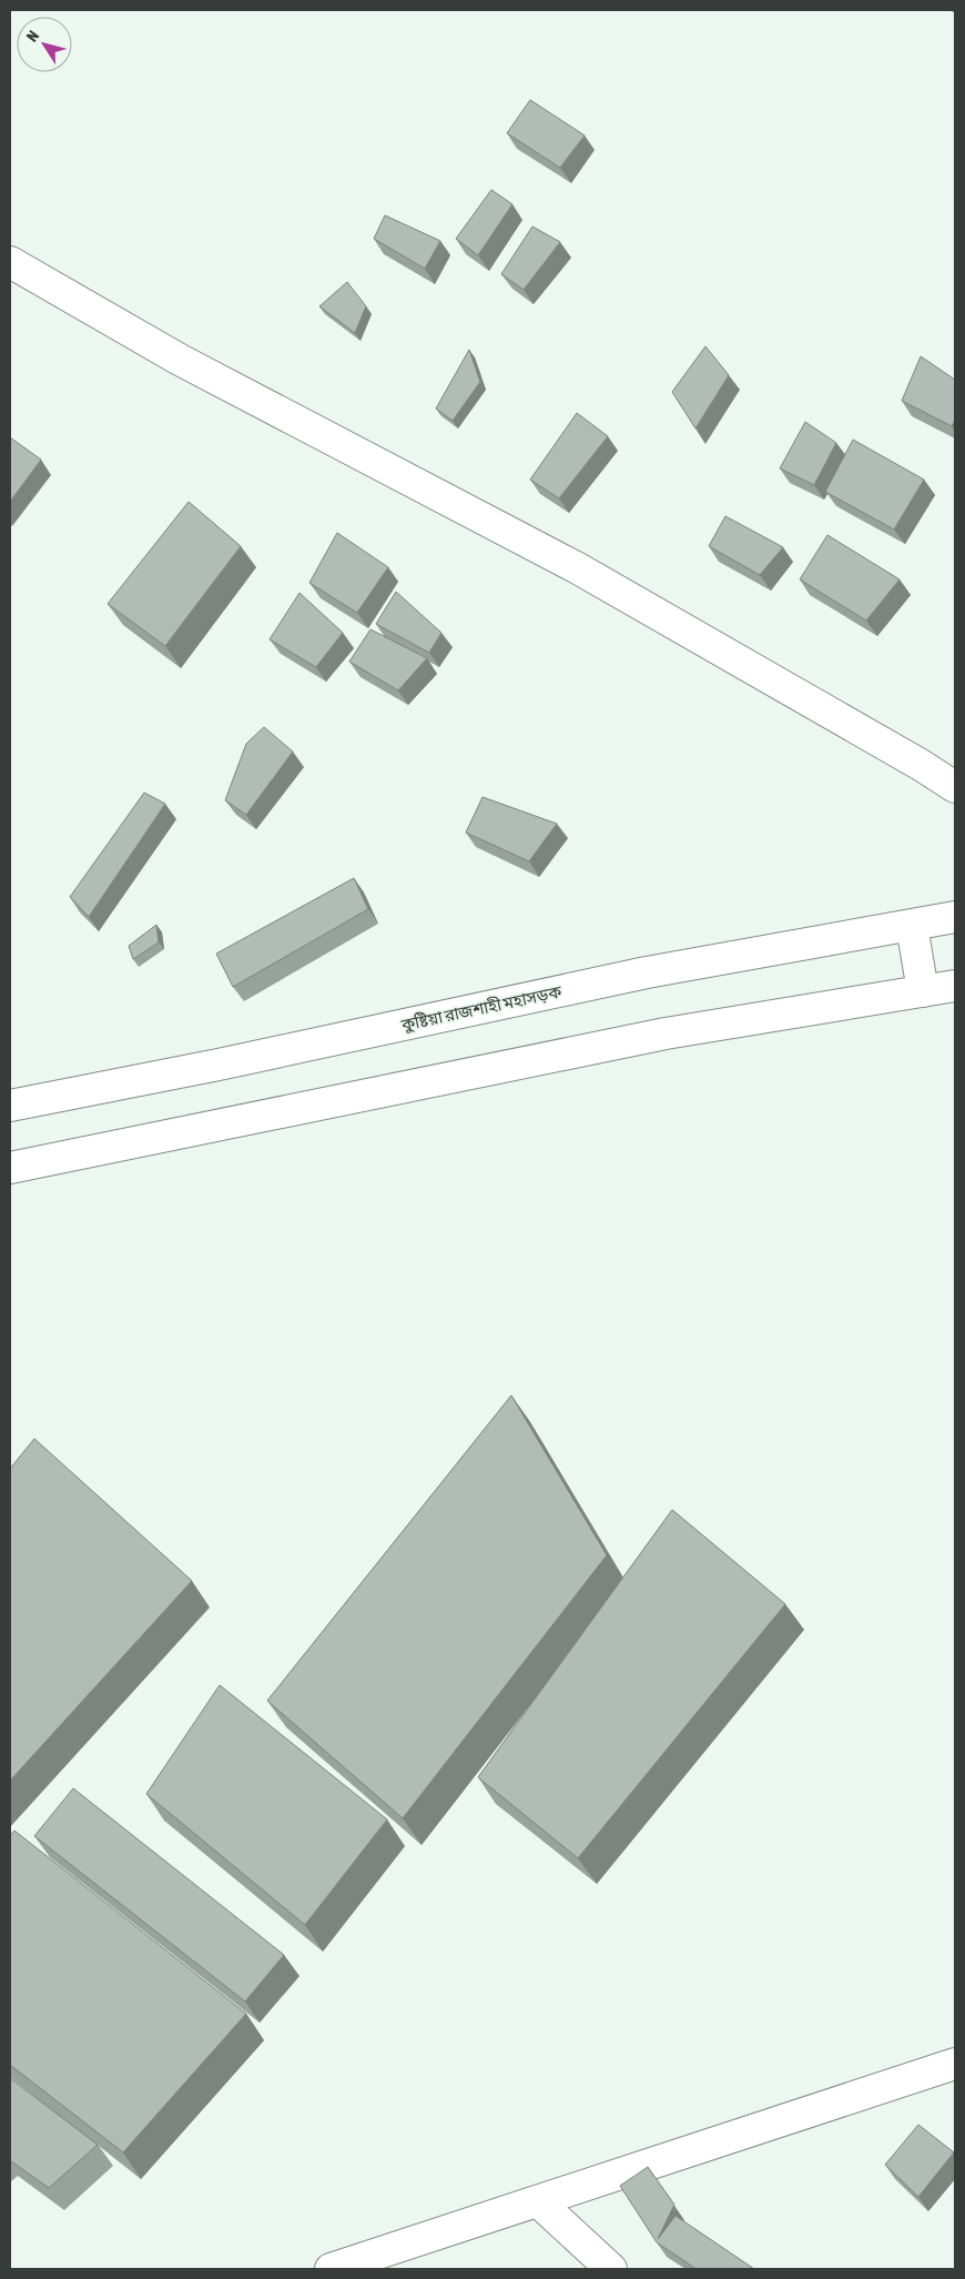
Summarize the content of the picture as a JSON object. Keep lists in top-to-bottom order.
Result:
{
  "streets": {
    "main road": ["কুষ্টিয়া রাজশাহী মহাসড়ক"]
  },
  "north": "top left"
}
